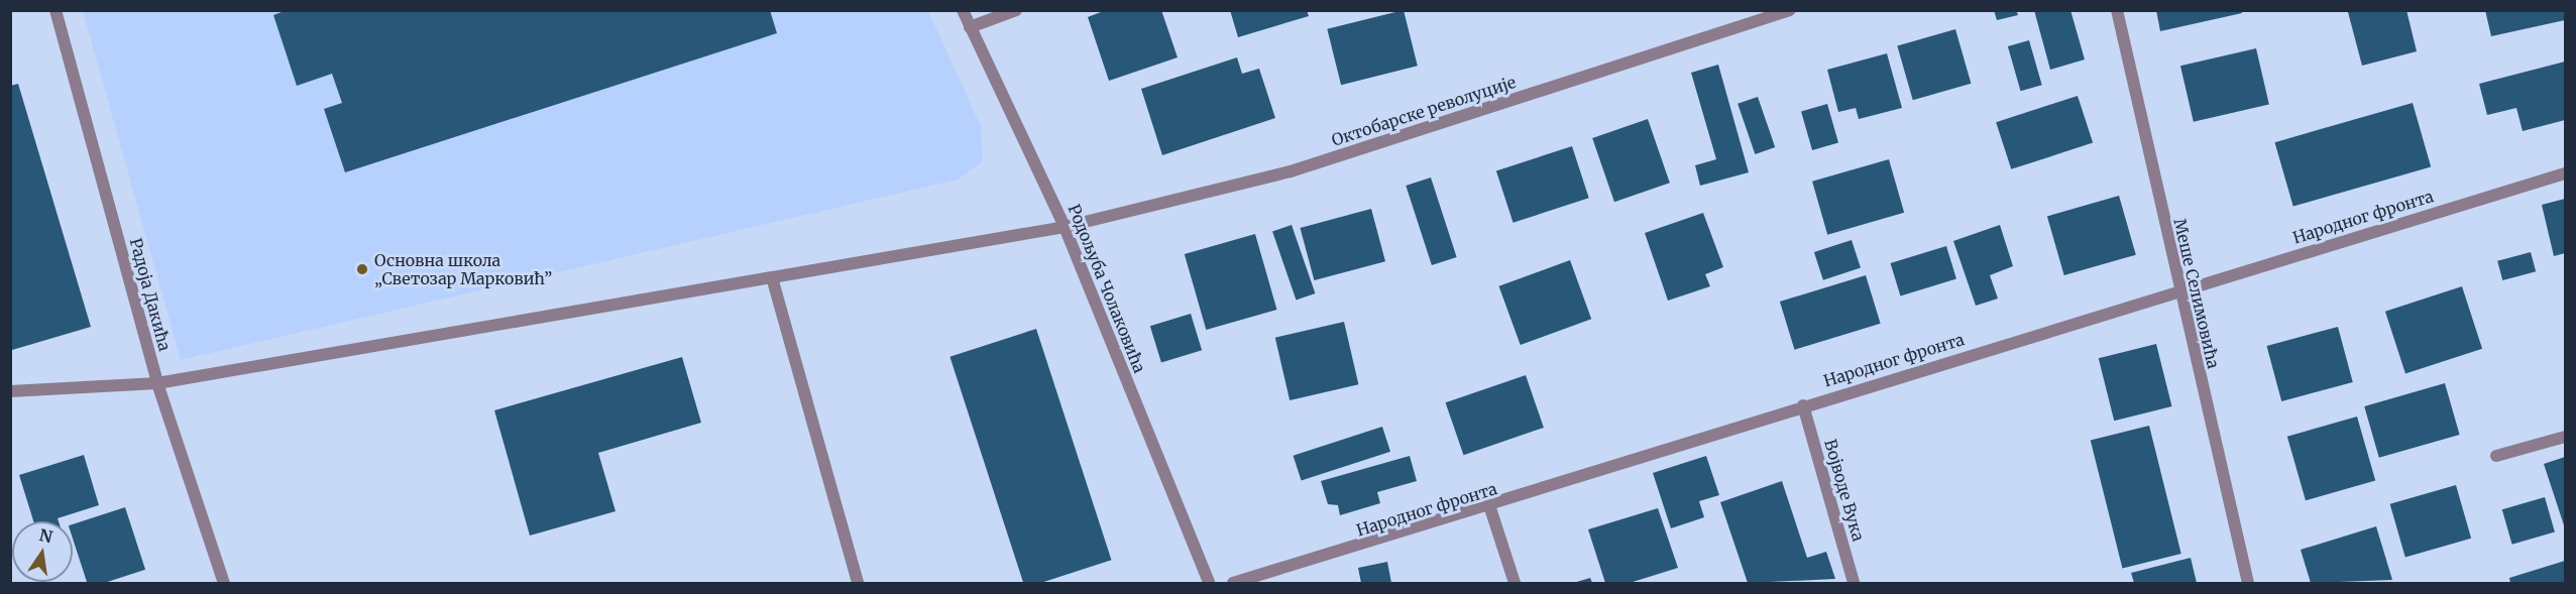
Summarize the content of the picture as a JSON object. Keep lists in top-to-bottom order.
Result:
{
  "streets": {
    "street": [
      "Октобарске револуције",
      "Народног фронта",
      "Родољуба Чолаковића",
      "Меше Селимовића",
      "Радоја Дакића",
      "Војводе Вука"
    ]
  },
  "crossings": [
    ["Октобарске револуције", "Родољуба Чолаковића"],
    ["Октобарске револуције", "Радоја Дакића"],
    ["Народног фронта", "Меше Селимовића"],
    ["Народног фронта", "Војводе Вука"]
  ],
  "places": ["Основна школа „Светозар Марковић”"],
  "north": "top"
}
